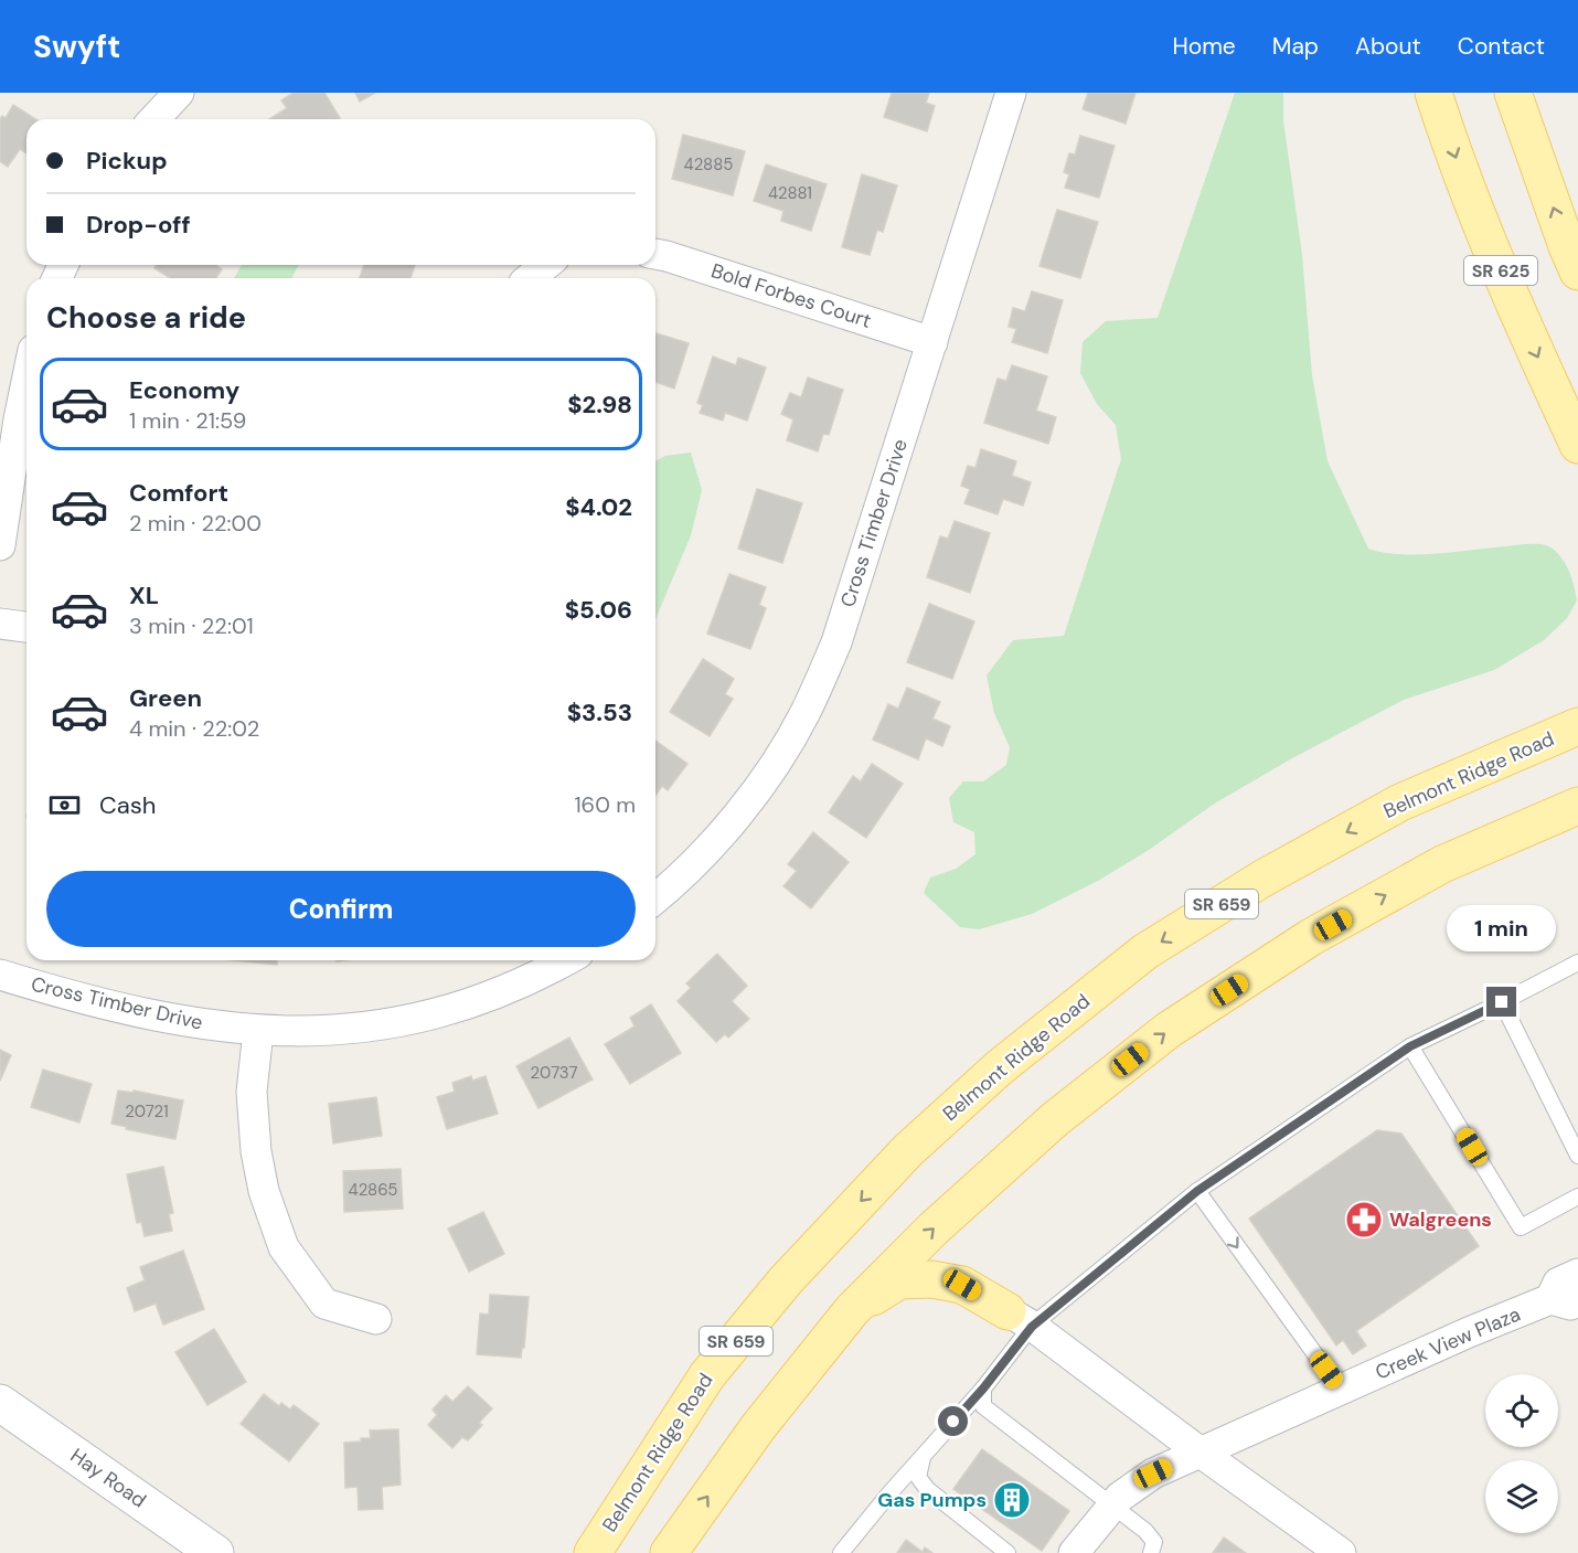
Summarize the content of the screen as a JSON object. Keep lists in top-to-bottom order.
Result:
{
  "streets": {
    "main road": ["SR 625", "Belmont Ridge Road", "SR 659"],
    "street": [
      "Bold Forbes Court",
      "Cross Timber Drive",
      "Creek View Plaza",
      "Hay Road"
    ]
  },
  "crossings": [
    ["Bold Forbes Court", "Cross Timber Drive"]
  ],
  "places": {
    "pharmacy": ["Walgreens"],
    "building": ["Gas Pumps"]
  },
  "house_numbers": [
    "42885",
    "42881",
    "20737",
    "20721",
    "42865"
  ],
  "page": {
    "header": "Swyft",
    "nav": [
      "Home",
      "Map",
      "About",
      "Contact"
    ],
    "banner": ["Pickup", "Drop-off"],
    "heading": "Choose a ride",
    "list": [
      {
        "name": "Economy",
        "note": "1 min · 21:59",
        "value": "$2.98"
      },
      {
        "name": "Comfort",
        "note": "2 min · 22:00",
        "value": "$4.02"
      },
      {
        "name": "XL",
        "note": "3 min · 22:01",
        "value": "$5.06"
      },
      {
        "name": "Green",
        "note": "4 min · 22:02",
        "value": "$3.53"
      }
    ],
    "pay": ["Cash", "160 m"],
    "buttons": "Confirm",
    "bubble": "1 min"
  }
}
